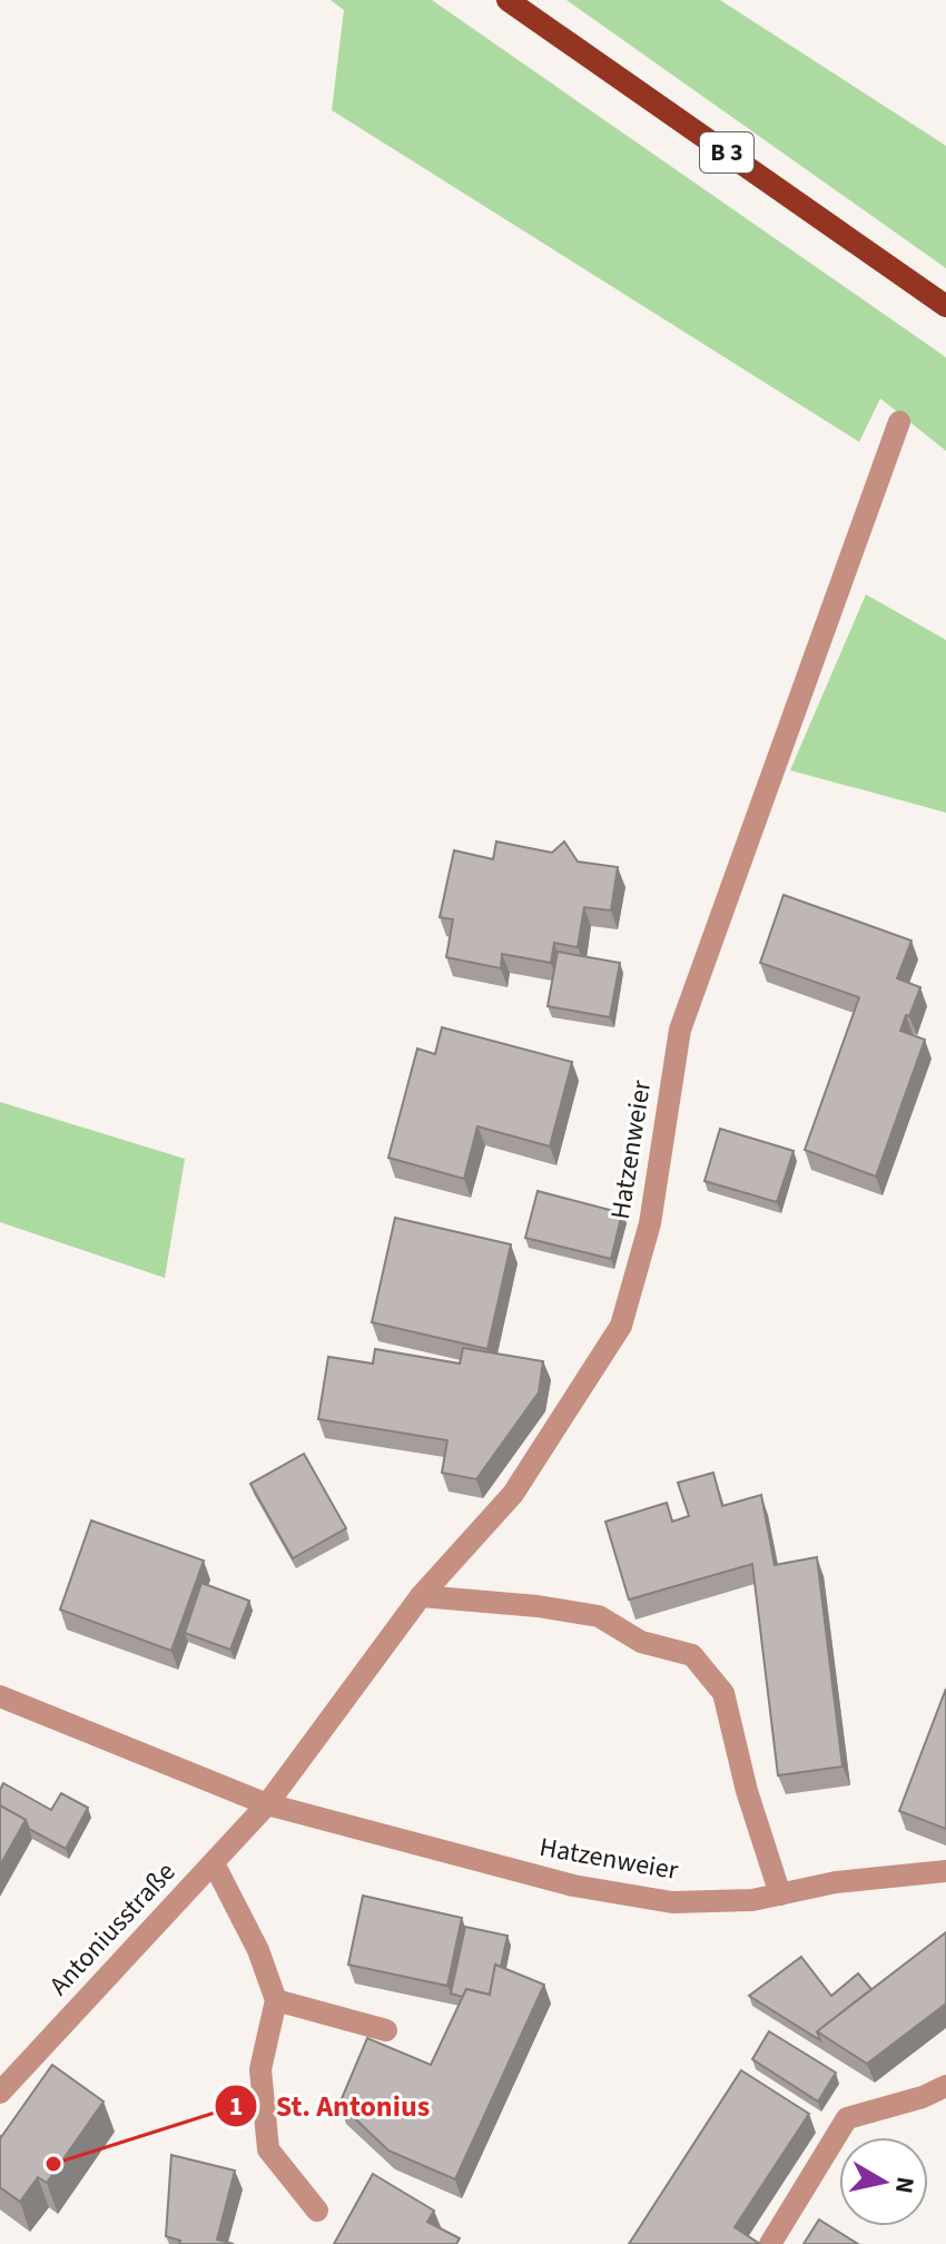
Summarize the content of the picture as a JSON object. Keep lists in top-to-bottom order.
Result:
{
  "streets": {
    "main road": ["B 3"],
    "street": ["Hatzenweier", "Antoniusstraße"]
  },
  "crossings": [
    ["Hatzenweier", "Antoniusstraße"]
  ],
  "places": ["St. Antonius"],
  "north": "right"
}
